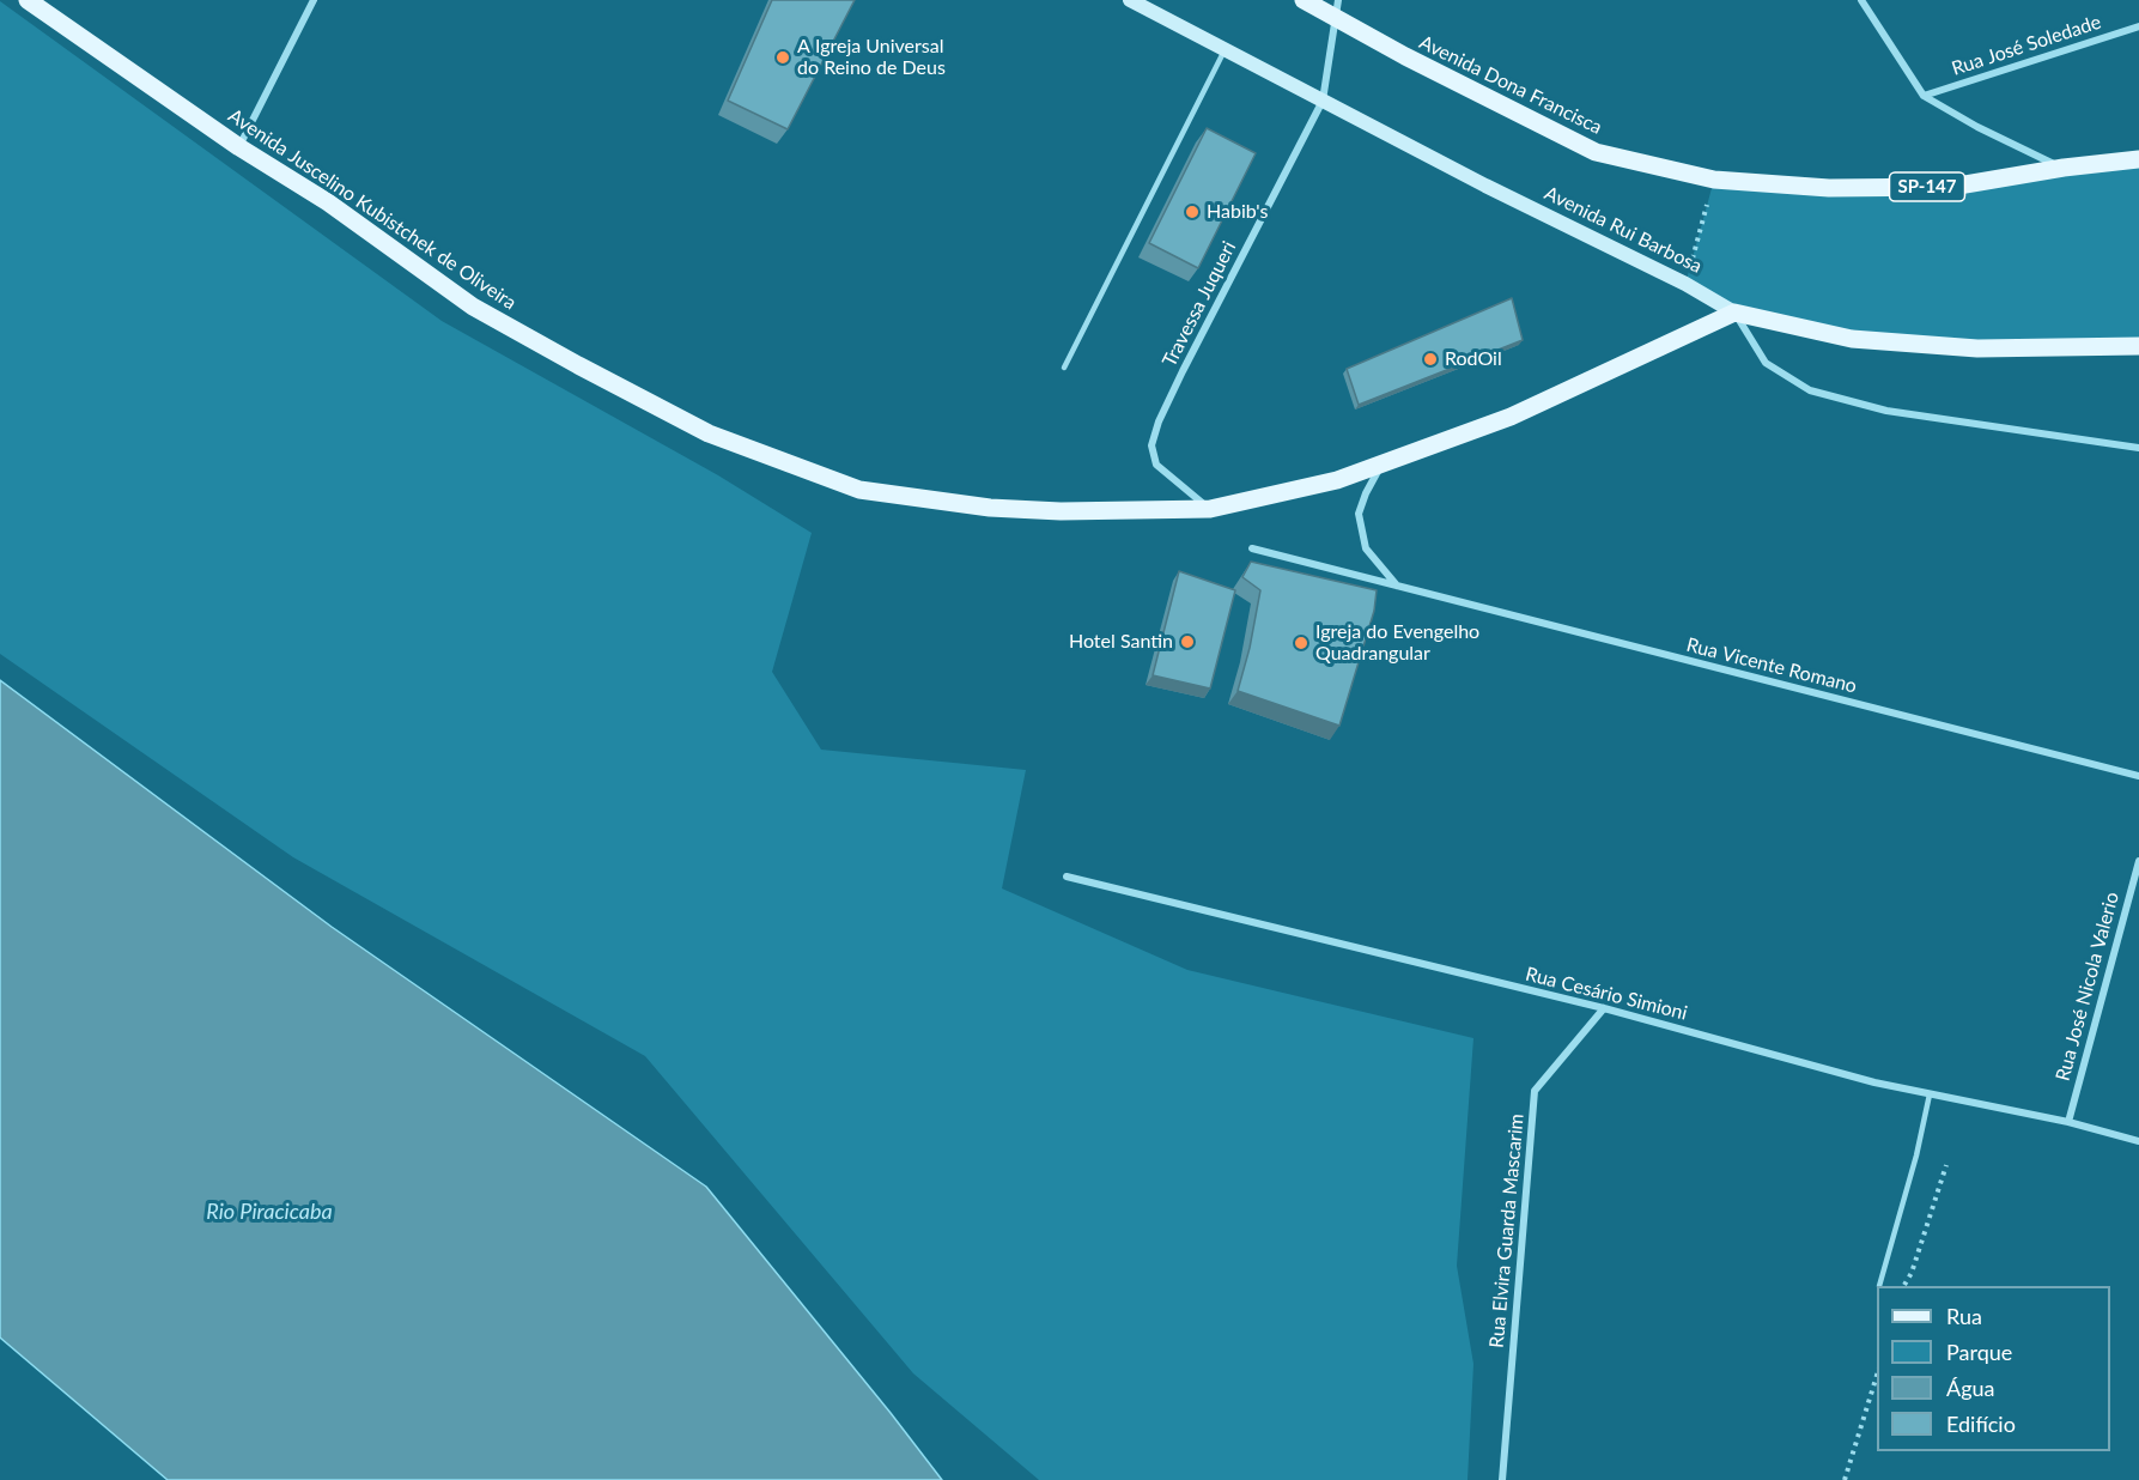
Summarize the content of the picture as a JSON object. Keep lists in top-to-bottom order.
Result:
{
  "streets": {
    "main road": [
      "Avenida Dona Francisca",
      "SP-147",
      "Avenida Juscelino Kubistchek de Oliveira",
      "Avenida Rui Barbosa"
    ],
    "street": [
      "Rua José Soledade",
      "Travessa Juqueri",
      "Rua Vicente Romano",
      "Rua José Nicola Valerio",
      "Rua Cesário Simioni",
      "Rua Elvira Guarda Mascarim"
    ]
  },
  "crossings": [
    ["Avenida Dona Francisca", "Travessa Juqueri"],
    ["Avenida Juscelino Kubistchek de Oliveira", "Avenida Rui Barbosa"],
    ["Avenida Juscelino Kubistchek de Oliveira", "Travessa Juqueri"],
    ["Avenida Rui Barbosa", "Travessa Juqueri"],
    ["Rua José Nicola Valerio", "Rua Cesário Simioni"],
    ["Rua Cesário Simioni", "Rua Elvira Guarda Mascarim"]
  ],
  "water": ["Rio Piracicaba"],
  "places": [
    "A Igreja Universal do Reino de Deus",
    "Habib's",
    "RodOil",
    "Hotel Santin",
    "Igreja do Evengelho Quadrangular"
  ],
  "legend": [
    "Rua",
    "Parque",
    "Água",
    "Edifício"
  ]
}
